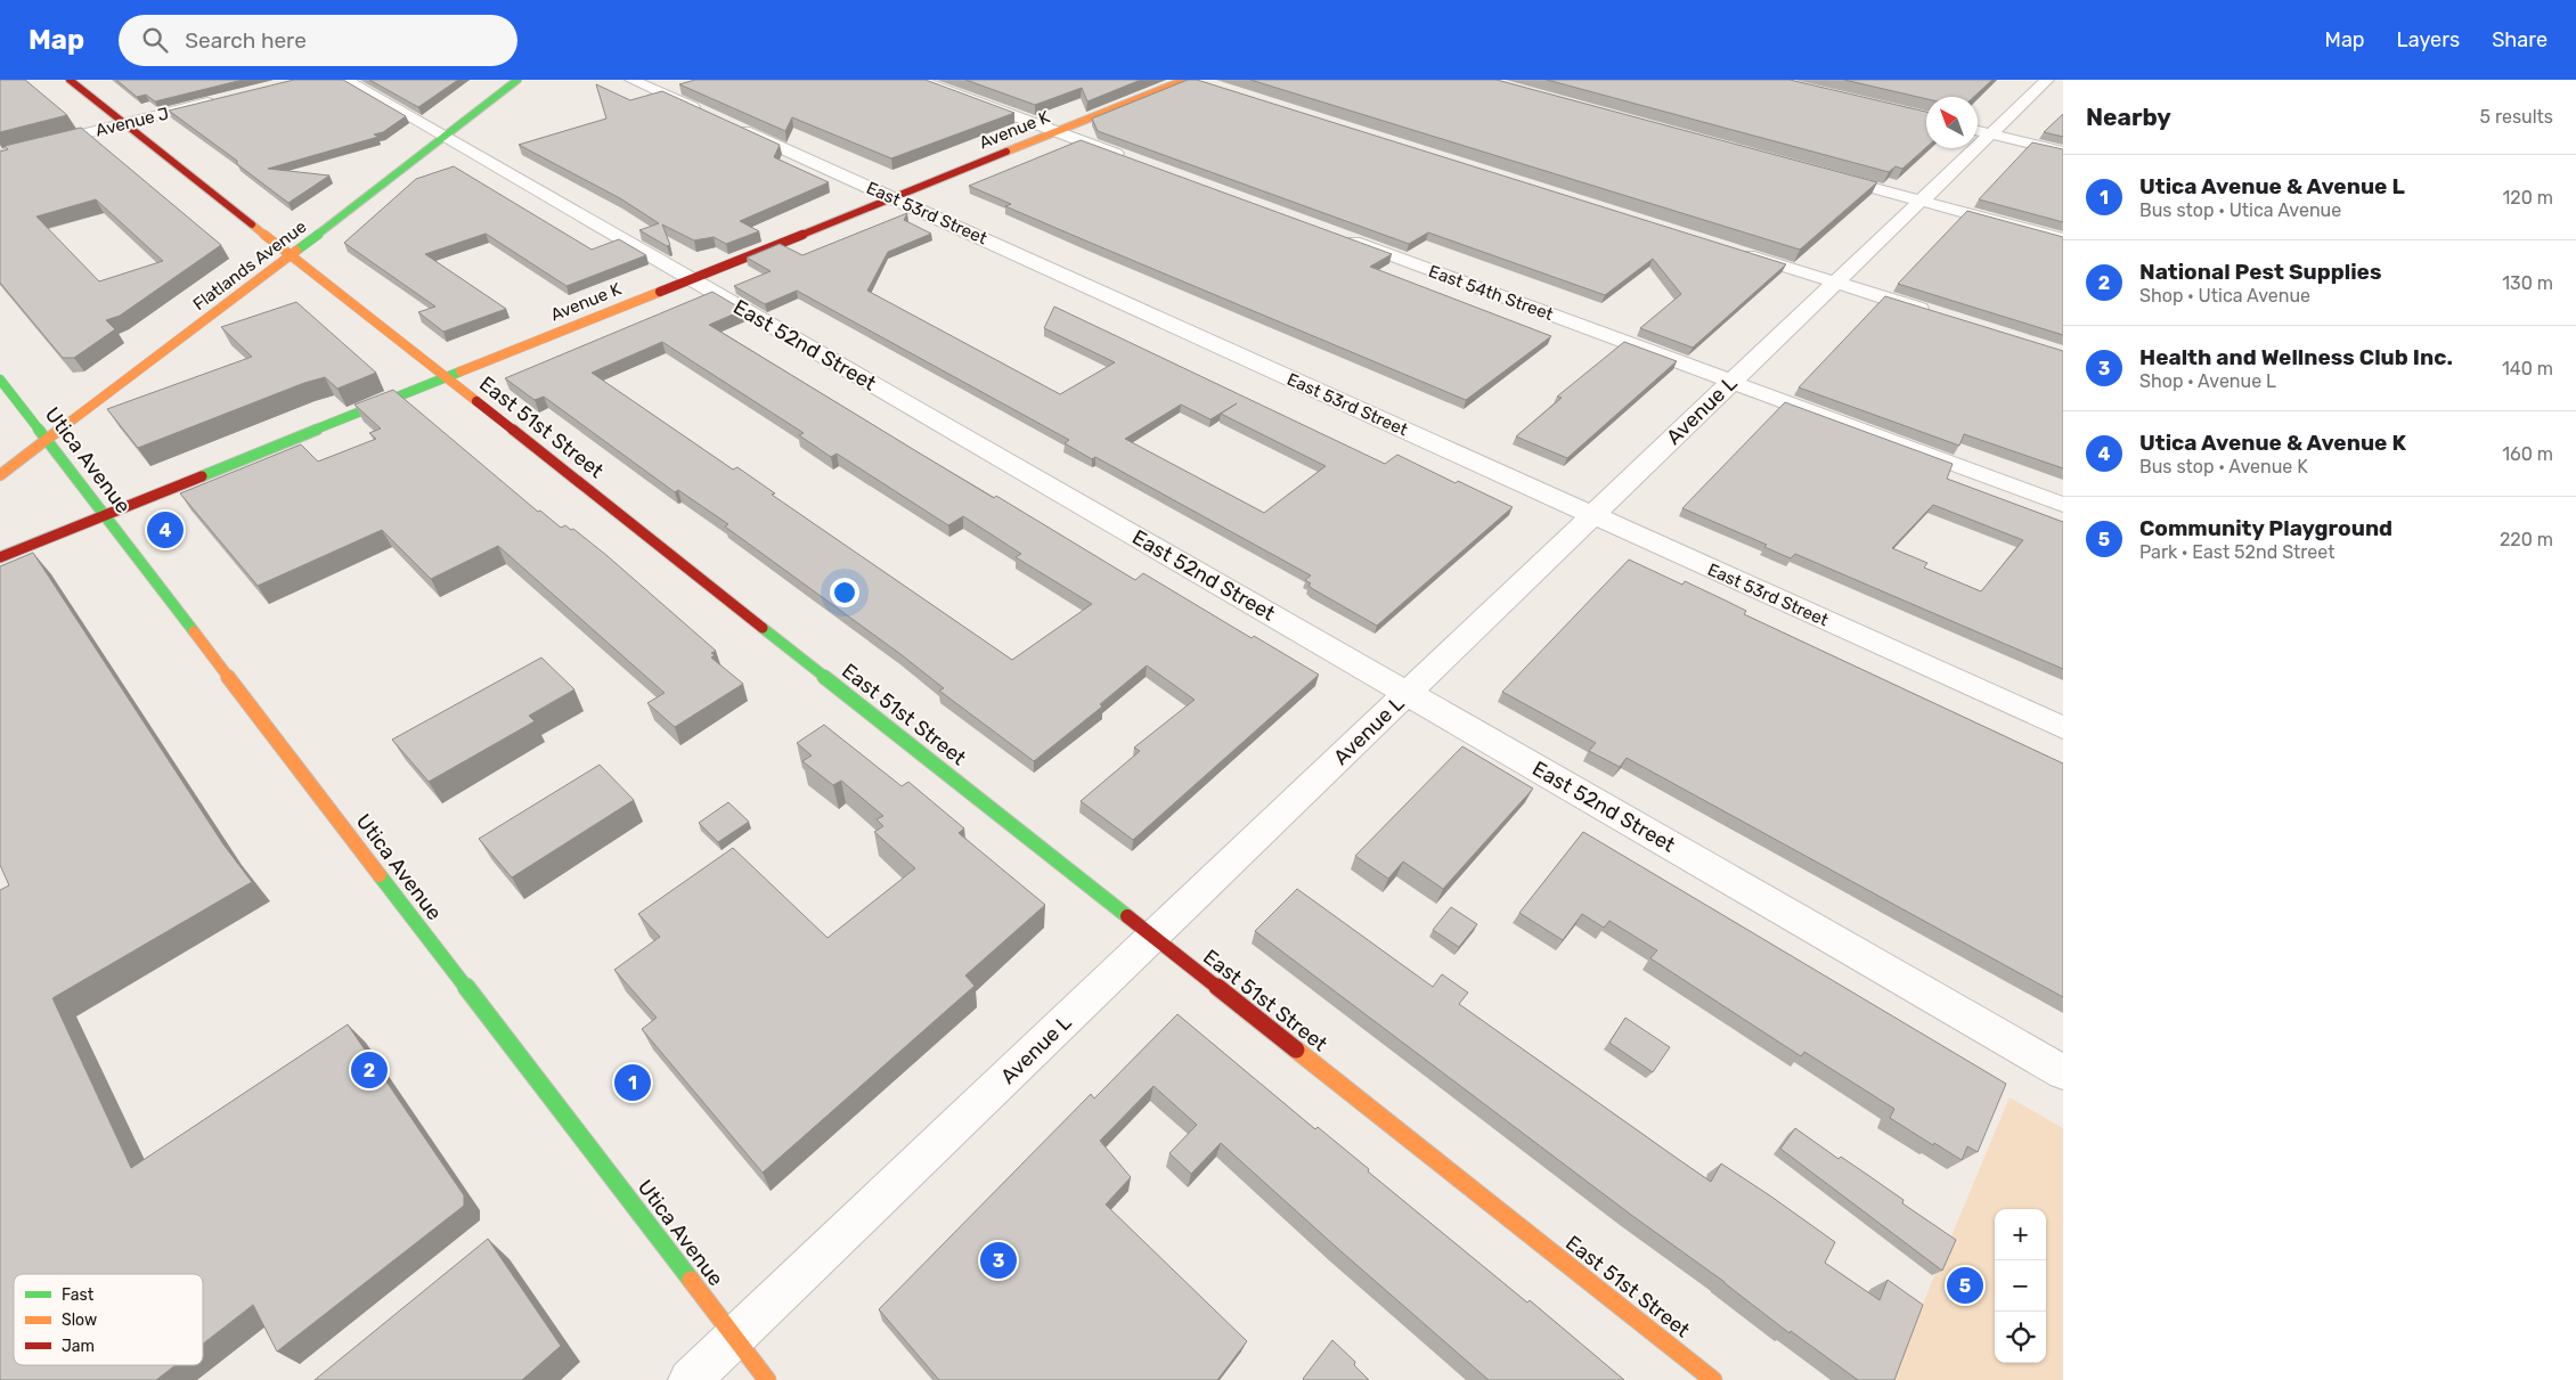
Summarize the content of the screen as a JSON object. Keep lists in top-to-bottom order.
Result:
{
  "streets": {
    "street": [
      "Avenue J",
      "Avenue K",
      "East 53rd Street",
      "Flatlands Avenue",
      "East 54th Street",
      "East 52nd Street",
      "Avenue L",
      "East 51st Street",
      "Utica Avenue"
    ]
  },
  "crossings": [
    ["Avenue J", "East 51st Street"],
    ["Avenue K", "East 53rd Street"],
    ["Avenue K", "East 52nd Street"],
    ["Avenue K", "East 51st Street"],
    ["Avenue K", "Utica Avenue"],
    ["East 53rd Street", "Avenue L"],
    ["Flatlands Avenue", "East 52nd Street"],
    ["Flatlands Avenue", "East 51st Street"],
    ["Flatlands Avenue", "Utica Avenue"],
    ["East 54th Street", "Avenue L"],
    ["East 52nd Street", "Avenue L"],
    ["Avenue L", "East 51st Street"],
    ["Avenue L", "Utica Avenue"]
  ],
  "legend": ["Fast", "Slow", "Jam"],
  "north": "top left",
  "page": {
    "header": "Map",
    "search": "Search here",
    "nav": ["Map", "Layers", "Share"],
    "heading": ["Nearby", "5 results"],
    "list": [
      {
        "mark": "1",
        "name": "Utica Avenue & Avenue L",
        "note": "Bus stop · Utica Avenue",
        "value": "120 m"
      },
      {
        "mark": "2",
        "name": "National Pest Supplies",
        "note": "Shop · Utica Avenue",
        "value": "130 m"
      },
      {
        "mark": "3",
        "name": "Health and Wellness Club Inc.",
        "note": "Shop · Avenue L",
        "value": "140 m"
      },
      {
        "mark": "4",
        "name": "Utica Avenue & Avenue K",
        "note": "Bus stop · Avenue K",
        "value": "160 m"
      },
      {
        "mark": "5",
        "name": "Community Playground",
        "note": "Park · East 52nd Street",
        "value": "220 m"
      }
    ],
    "pins": [
      "4",
      "2",
      "1",
      "3",
      "5"
    ],
    "map_buttons": ["+", "−"]
  }
}
